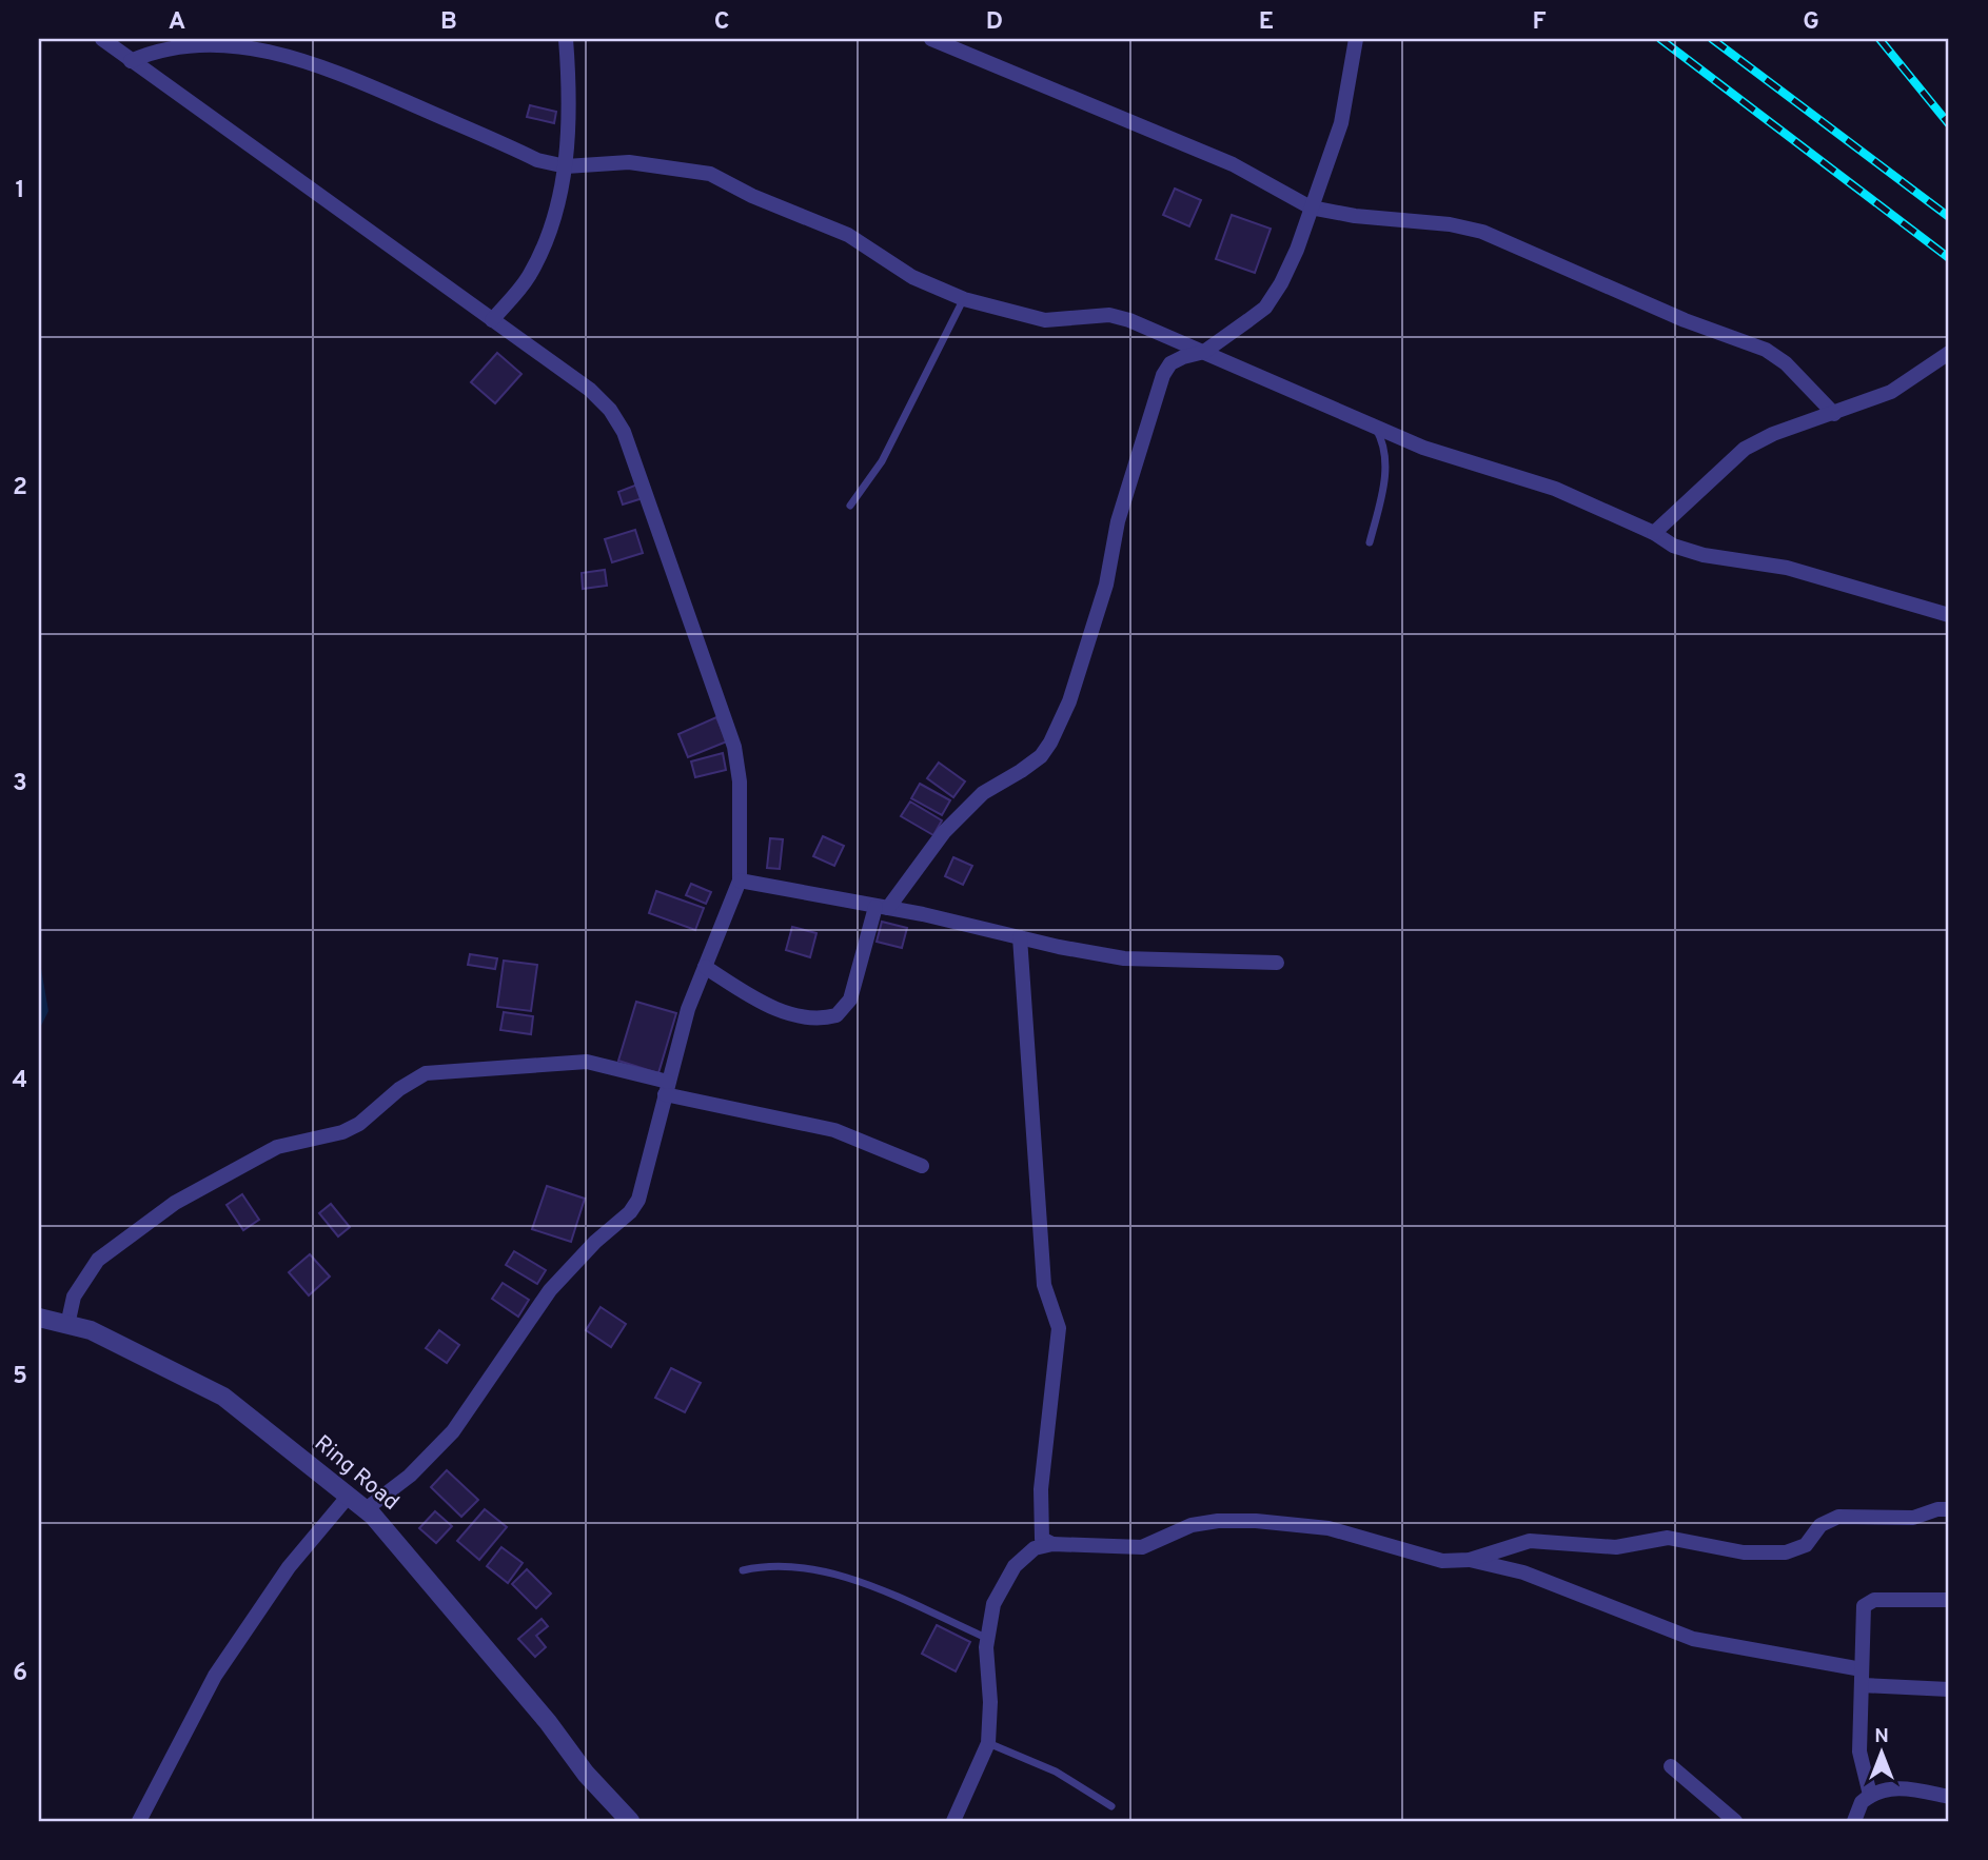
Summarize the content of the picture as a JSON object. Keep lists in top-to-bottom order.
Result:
{
  "streets": {
    "street": ["Ring Road"]
  },
  "north": "top",
  "grid": {
    "columns": [
      "A",
      "B",
      "C",
      "D",
      "E",
      "F",
      "G"
    ],
    "rows": [
      "1",
      "2",
      "3",
      "4",
      "5",
      "6"
    ]
  }
}
